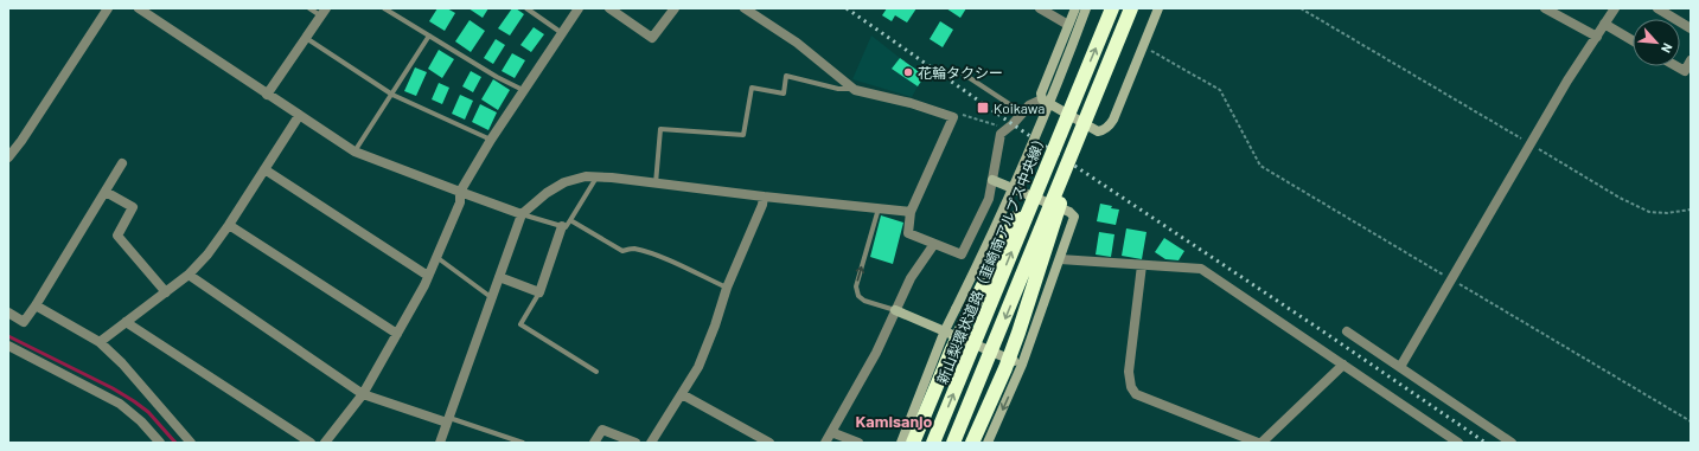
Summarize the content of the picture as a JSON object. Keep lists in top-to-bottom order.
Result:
{
  "streets": {
    "highway": ["新山梨環状道路（韮崎南アルプス中央線）"]
  },
  "districts": ["Kamisanjo"],
  "places": {
    "other": ["花輪タクシー"],
    "transit": ["Koikawa"]
  },
  "north": "bottom right"
}
